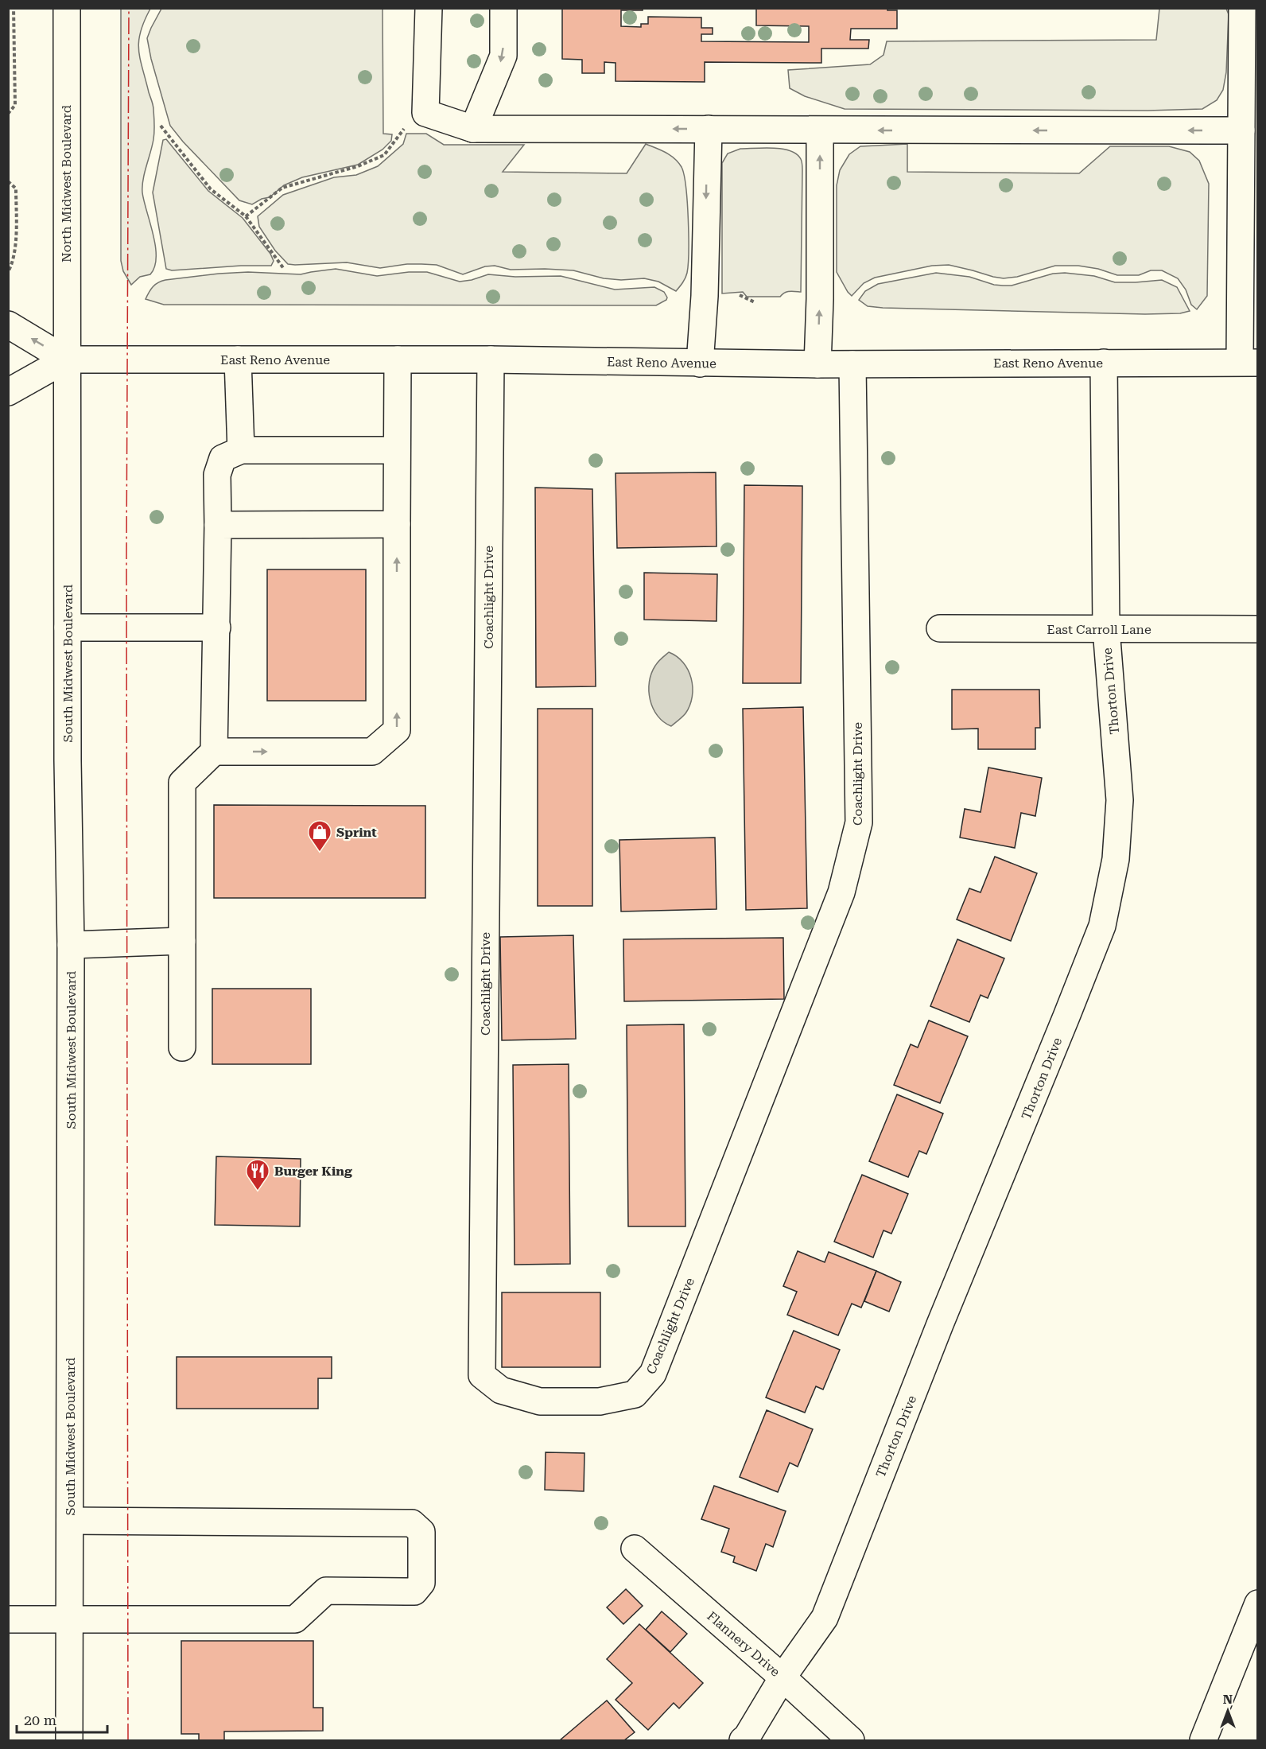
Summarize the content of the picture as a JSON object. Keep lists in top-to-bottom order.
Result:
{
  "streets": {
    "street": [
      "North Midwest Boulevard",
      "East Reno Avenue",
      "Coachlight Drive",
      "East Carroll Lane",
      "South Midwest Boulevard",
      "Thorton Drive",
      "Flannery Drive"
    ]
  },
  "crossings": [
    ["North Midwest Boulevard", "East Reno Avenue"],
    ["North Midwest Boulevard", "South Midwest Boulevard"],
    ["East Reno Avenue", "Coachlight Drive"],
    ["East Reno Avenue", "South Midwest Boulevard"],
    ["East Reno Avenue", "Thorton Drive"],
    ["East Carroll Lane", "Thorton Drive"],
    ["Thorton Drive", "Flannery Drive"]
  ],
  "places": {
    "shop": ["Sprint"],
    "restaurant": ["Burger King"]
  },
  "scale_bar": "20 m",
  "north": "top"
}
